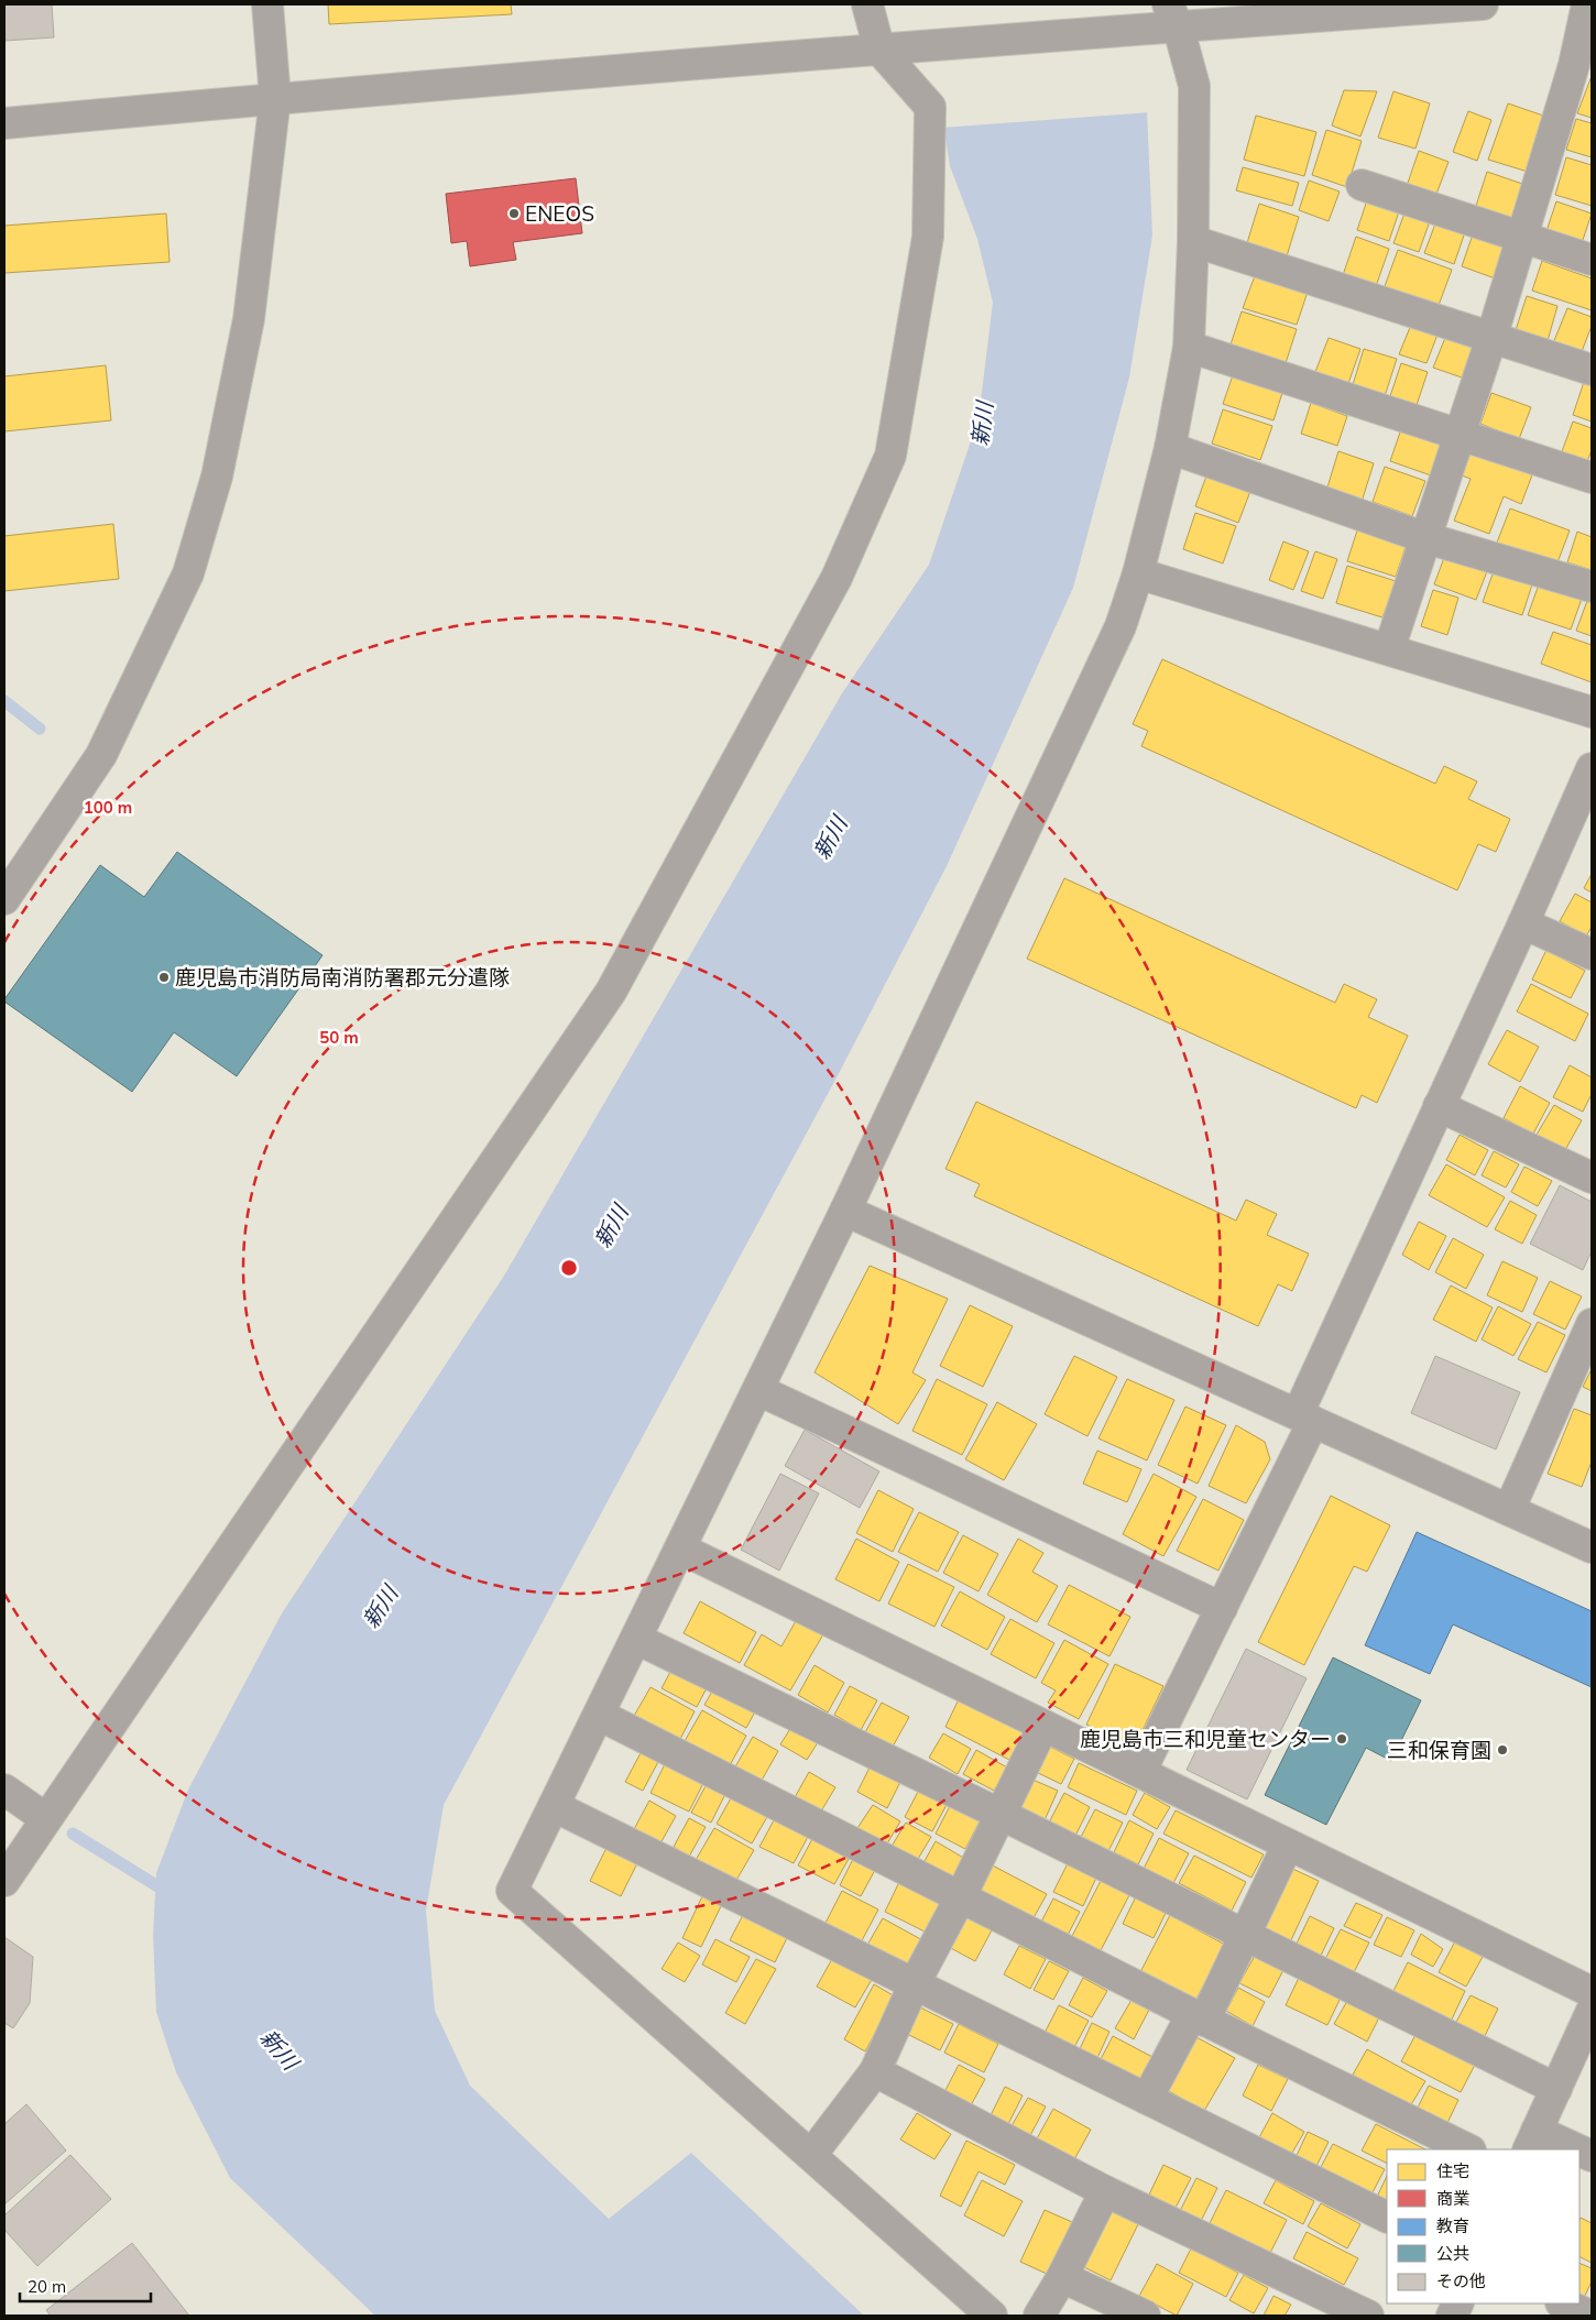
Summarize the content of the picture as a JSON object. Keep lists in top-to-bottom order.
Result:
{
  "water": ["新川"],
  "places": [
    "ENEOS",
    "鹿児島市消防局南消防署郡元分遣隊",
    "鹿児島市三和児童センター",
    "三和保育園"
  ],
  "legend": [
    "住宅",
    "商業",
    "教育",
    "公共",
    "その他"
  ],
  "scale_bar": "20 m",
  "rings": ["100 m", "50 m"]
}
